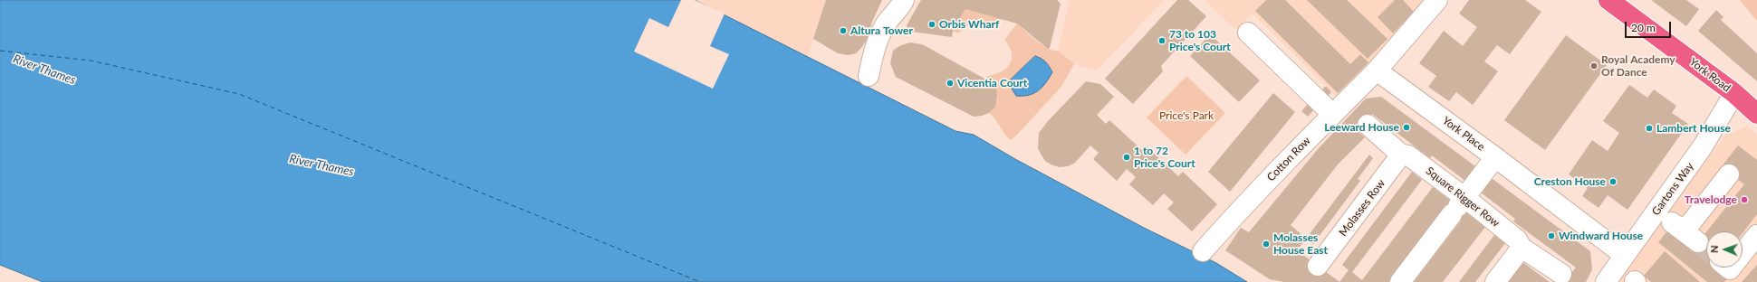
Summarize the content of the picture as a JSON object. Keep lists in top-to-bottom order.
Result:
{
  "streets": {
    "highway": ["York Road"],
    "street": [
      "York Place",
      "Cotton Row",
      "Gartons Way",
      "Square Rigger Row",
      "Molasses Row"
    ]
  },
  "crossings": [
    ["York Road", "Gartons Way"],
    ["York Place", "Cotton Row"],
    ["York Place", "Gartons Way"],
    ["Square Rigger Row", "Molasses Row"]
  ],
  "water": ["River Thames"],
  "parks": ["Price's Park"],
  "places": [
    "Orbis Wharf",
    "Altura Tower",
    "73 to 103 Price's Court",
    "Royal Academy Of Dance",
    "Vicentia Court",
    "Leeward House",
    "Lambert House",
    "1 to 72 Price's Court",
    "Creston House",
    "Travelodge",
    "Windward House",
    "Molasses House East"
  ],
  "scale_bar": "20 m",
  "north": "left"
}
